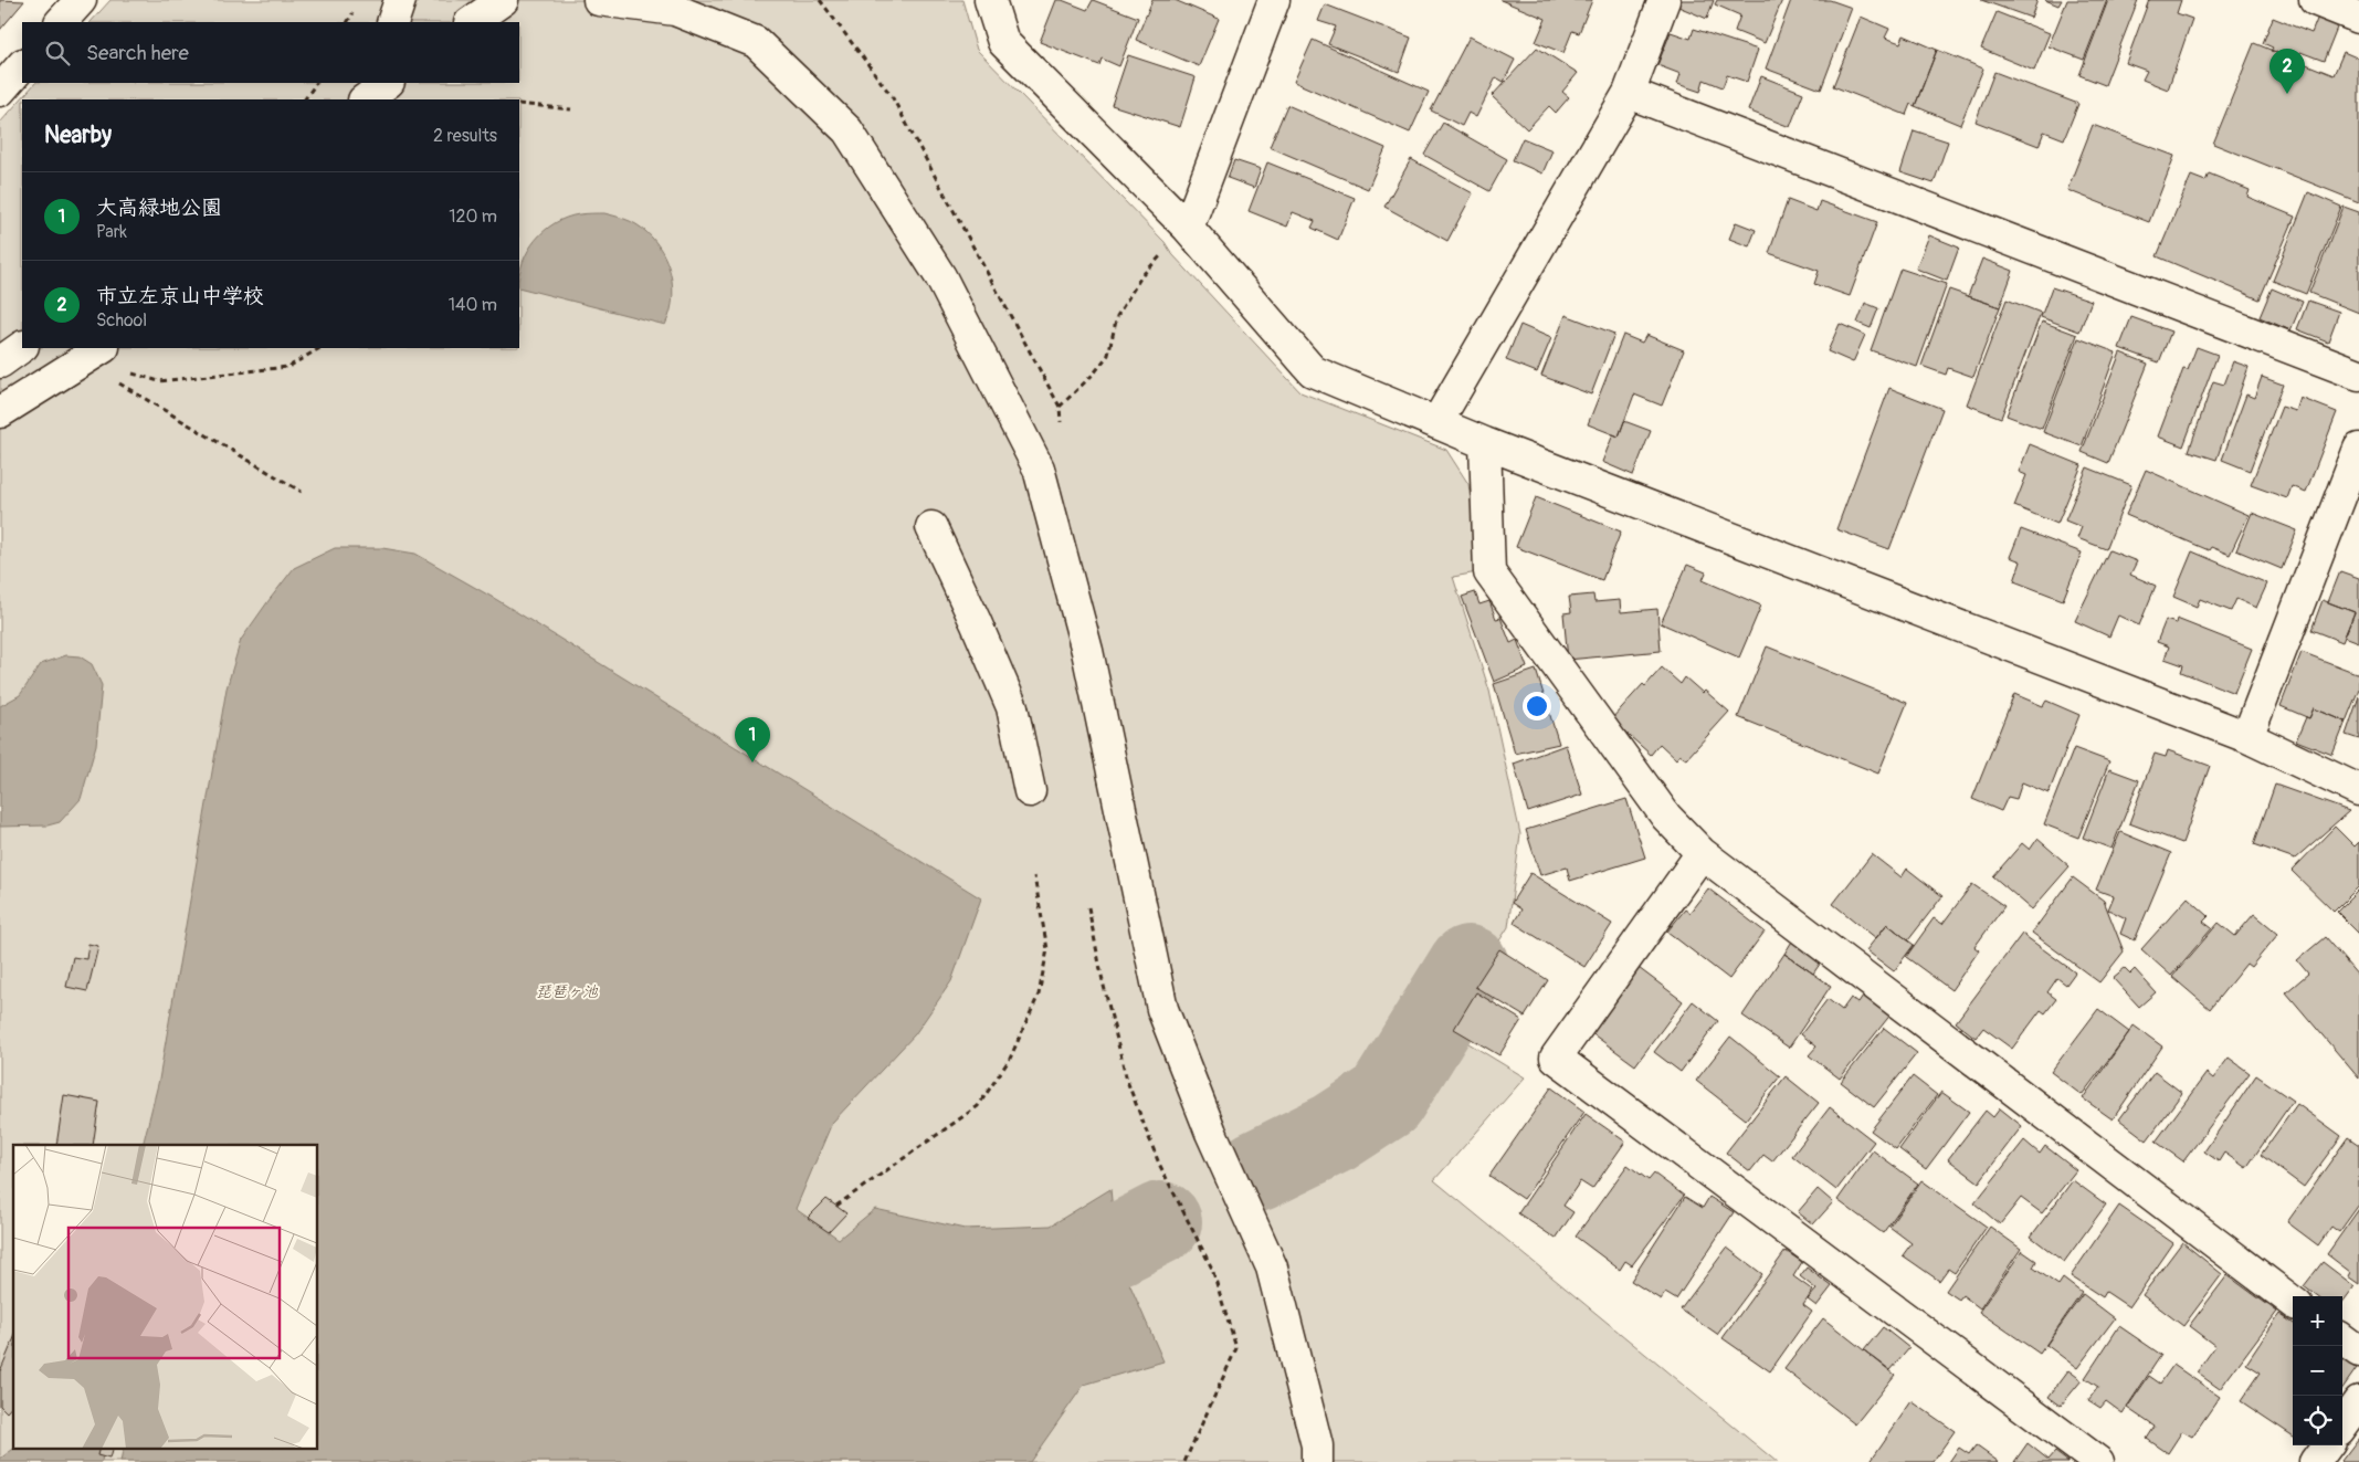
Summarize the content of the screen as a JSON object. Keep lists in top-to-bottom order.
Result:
{
  "water": ["琵琶ヶ池"],
  "page": {
    "search": "Search here",
    "pins": ["2", "1"],
    "heading": ["Nearby", "2 results"],
    "list": [
      {
        "mark": "1",
        "name": "大高緑地公園",
        "note": "Park",
        "value": "120 m"
      },
      {
        "mark": "2",
        "name": "市立左京山中学校",
        "note": "School",
        "value": "140 m"
      }
    ],
    "map_buttons": ["+", "−"]
  }
}
